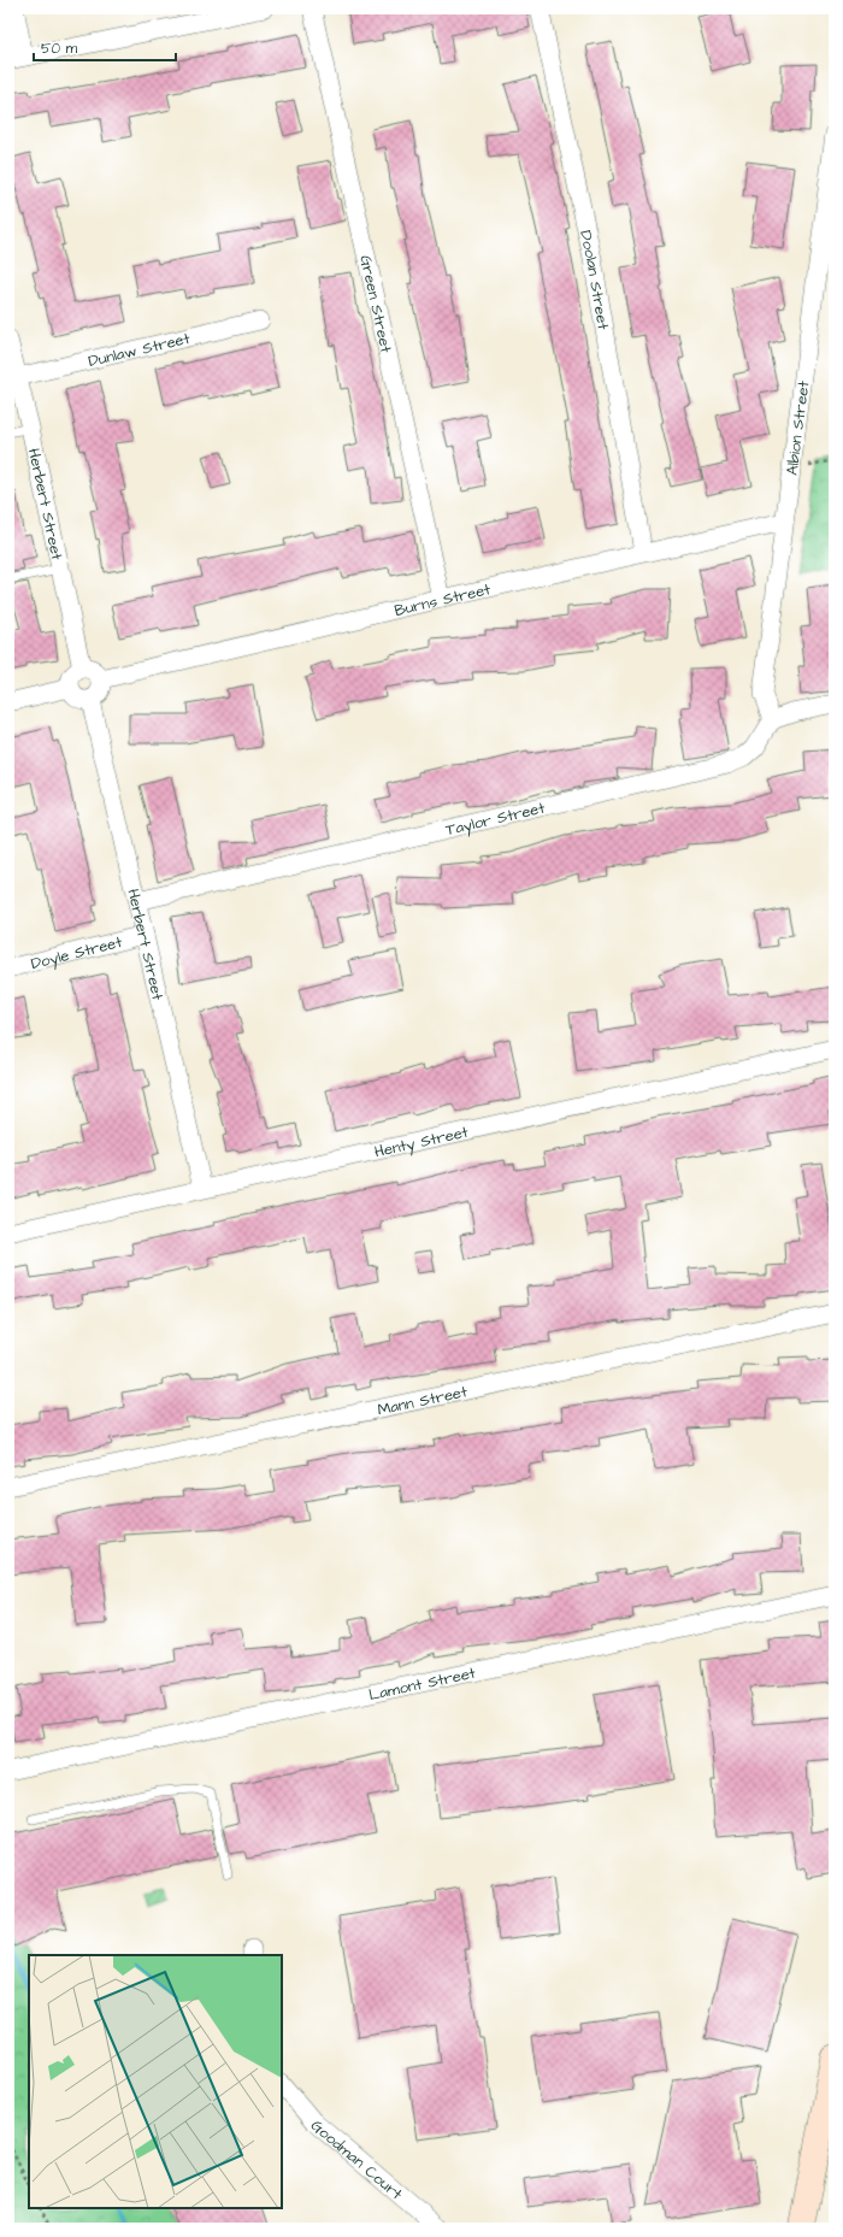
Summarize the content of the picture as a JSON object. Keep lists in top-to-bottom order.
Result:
{
  "streets": {
    "street": [
      "Doolan Street",
      "Green Street",
      "Dunlaw Street",
      "Albion Street",
      "Herbert Street",
      "Burns Street",
      "Taylor Street",
      "Doyle Street",
      "Henty Street",
      "Mann Street",
      "Lamont Street",
      "Goodman Court"
    ]
  },
  "crossings": [
    ["Doolan Street", "Burns Street"],
    ["Green Street", "Burns Street"],
    ["Dunlaw Street", "Herbert Street"],
    ["Albion Street", "Burns Street"],
    ["Albion Street", "Taylor Street"],
    ["Herbert Street", "Burns Street"],
    ["Herbert Street", "Taylor Street"],
    ["Herbert Street", "Doyle Street"],
    ["Herbert Street", "Henty Street"]
  ],
  "scale_bar": "50 m"
}
